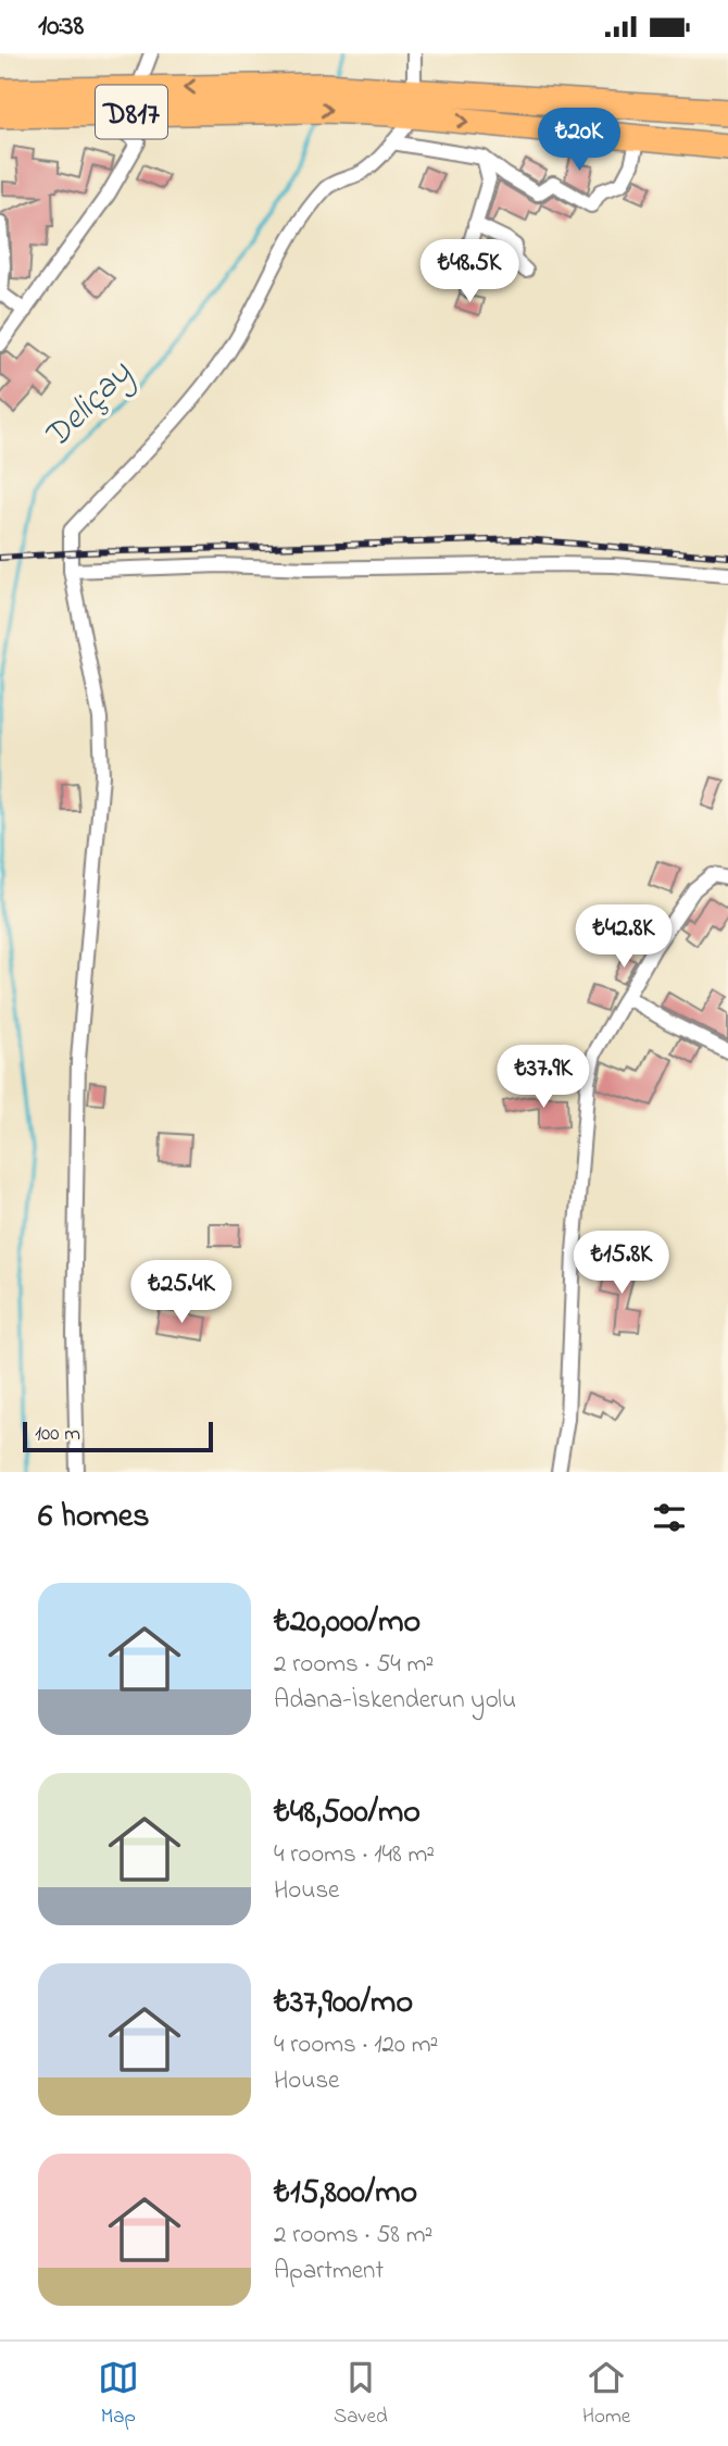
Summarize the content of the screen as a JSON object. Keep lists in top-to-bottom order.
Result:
{
  "streets": {
    "highway": ["D817"]
  },
  "water": ["Deliçay"],
  "scale_bar": "100 m",
  "page": {
    "status": "10:38",
    "price": [
      "₺20K",
      "₺48.5K",
      "₺42.8K",
      "₺37.9K",
      "₺15.8K",
      "₺25.4K"
    ],
    "scale": "100 m",
    "heading": "6 homes",
    "list": [
      {
        "name": "₺20,000/mo",
        "note": "2 rooms · 54 m² · Adana-İskenderun yolu"
      },
      {
        "name": "₺48,500/mo",
        "note": "4 rooms · 148 m² · House"
      },
      {
        "name": "₺37,900/mo",
        "note": "4 rooms · 120 m² · House"
      },
      {
        "name": "₺15,800/mo",
        "note": "2 rooms · 58 m² · Apartment"
      }
    ],
    "tabs": ["Map", "Saved", "Home"]
  }
}
